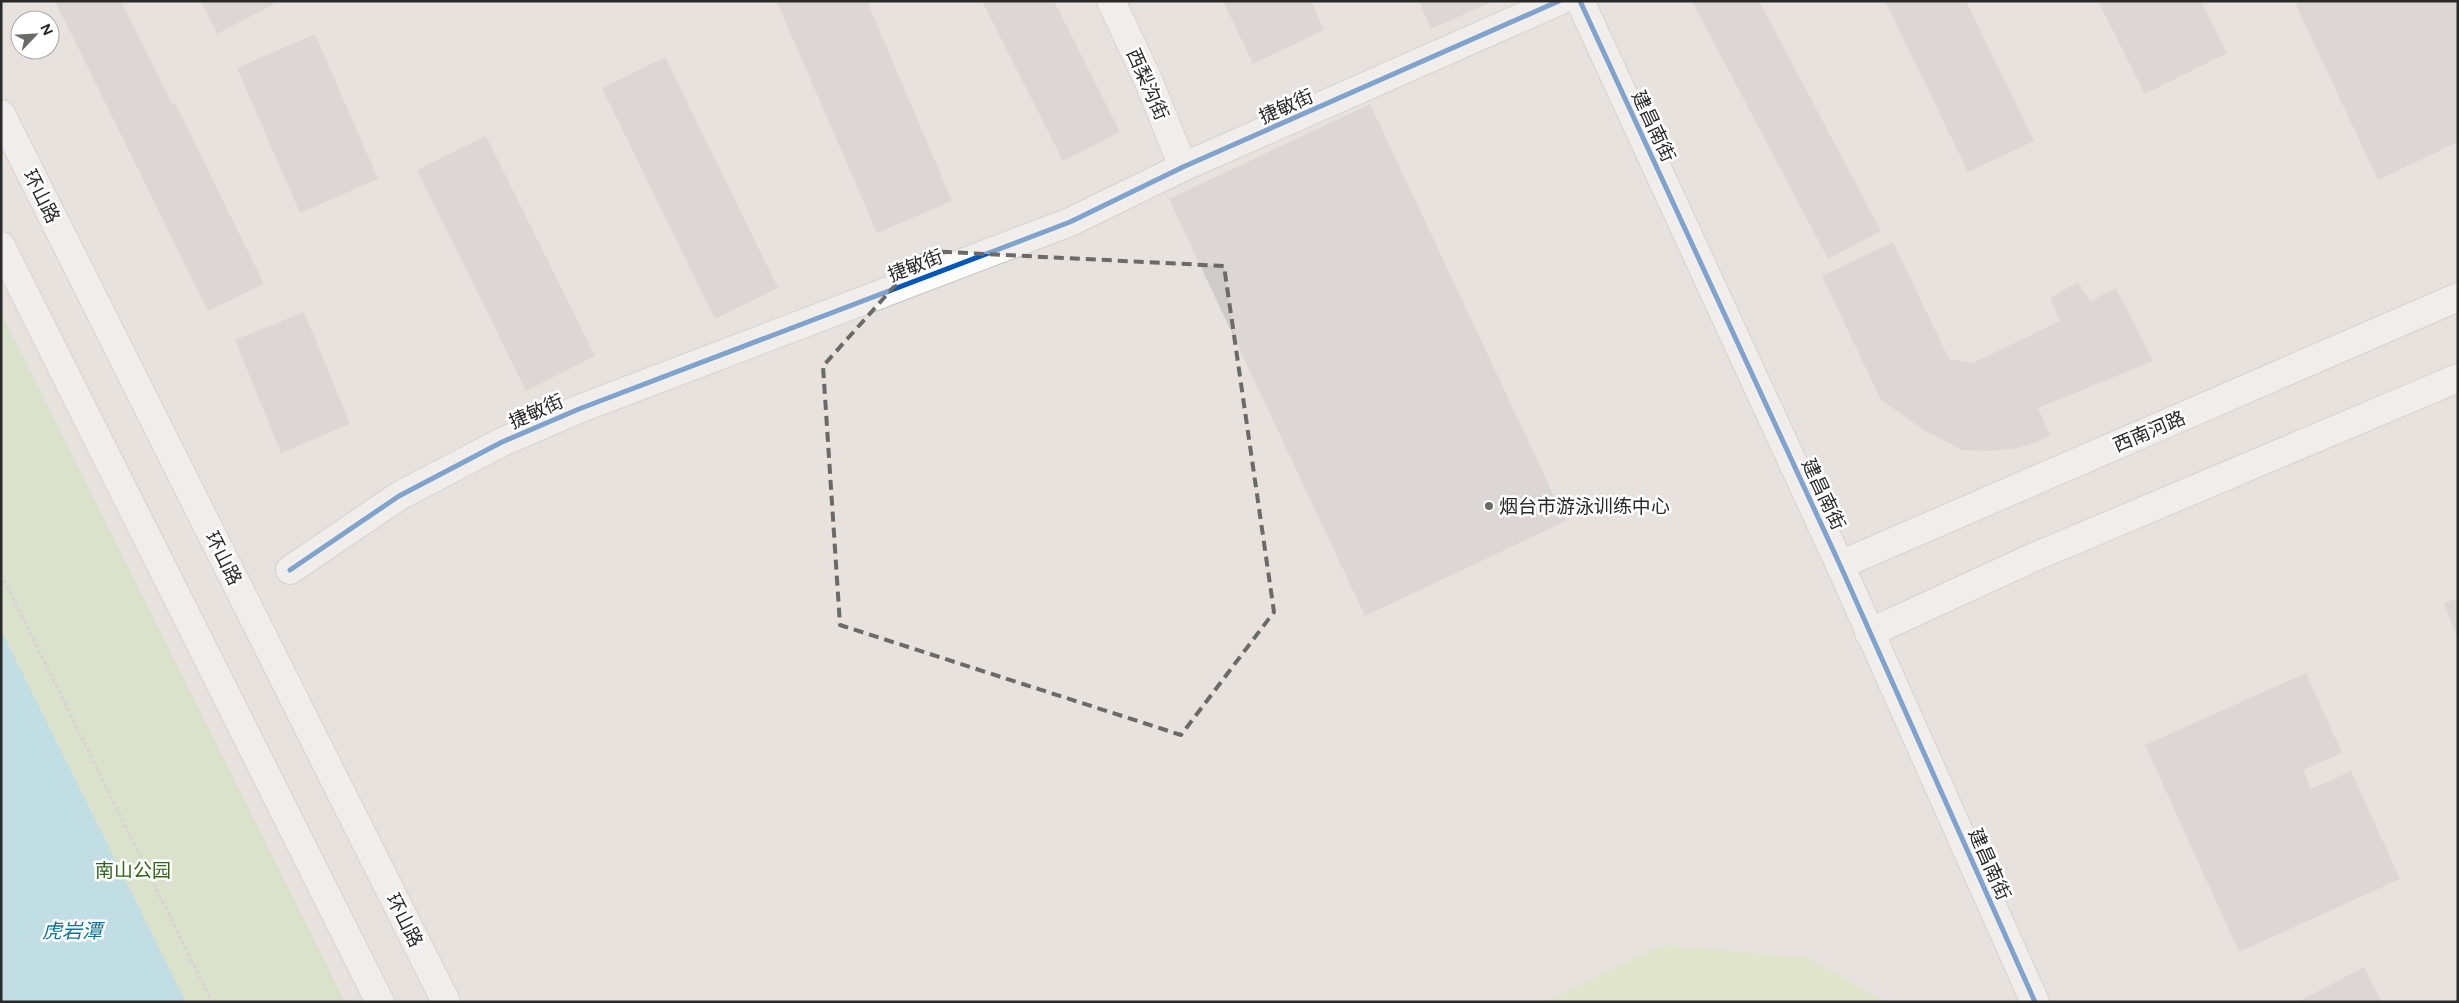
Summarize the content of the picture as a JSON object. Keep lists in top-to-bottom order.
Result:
{
  "streets": {
    "main road": [
      "西梨沟街",
      "捷敏街",
      "建昌南街",
      "环山路",
      "西南河路"
    ]
  },
  "crossings": [
    ["西梨沟街", "捷敏街"],
    ["建昌南街", "西南河路"]
  ],
  "water": ["虎岩潭"],
  "parks": ["南山公园"],
  "places": ["烟台市游泳训练中心"],
  "north": "top right"
}
